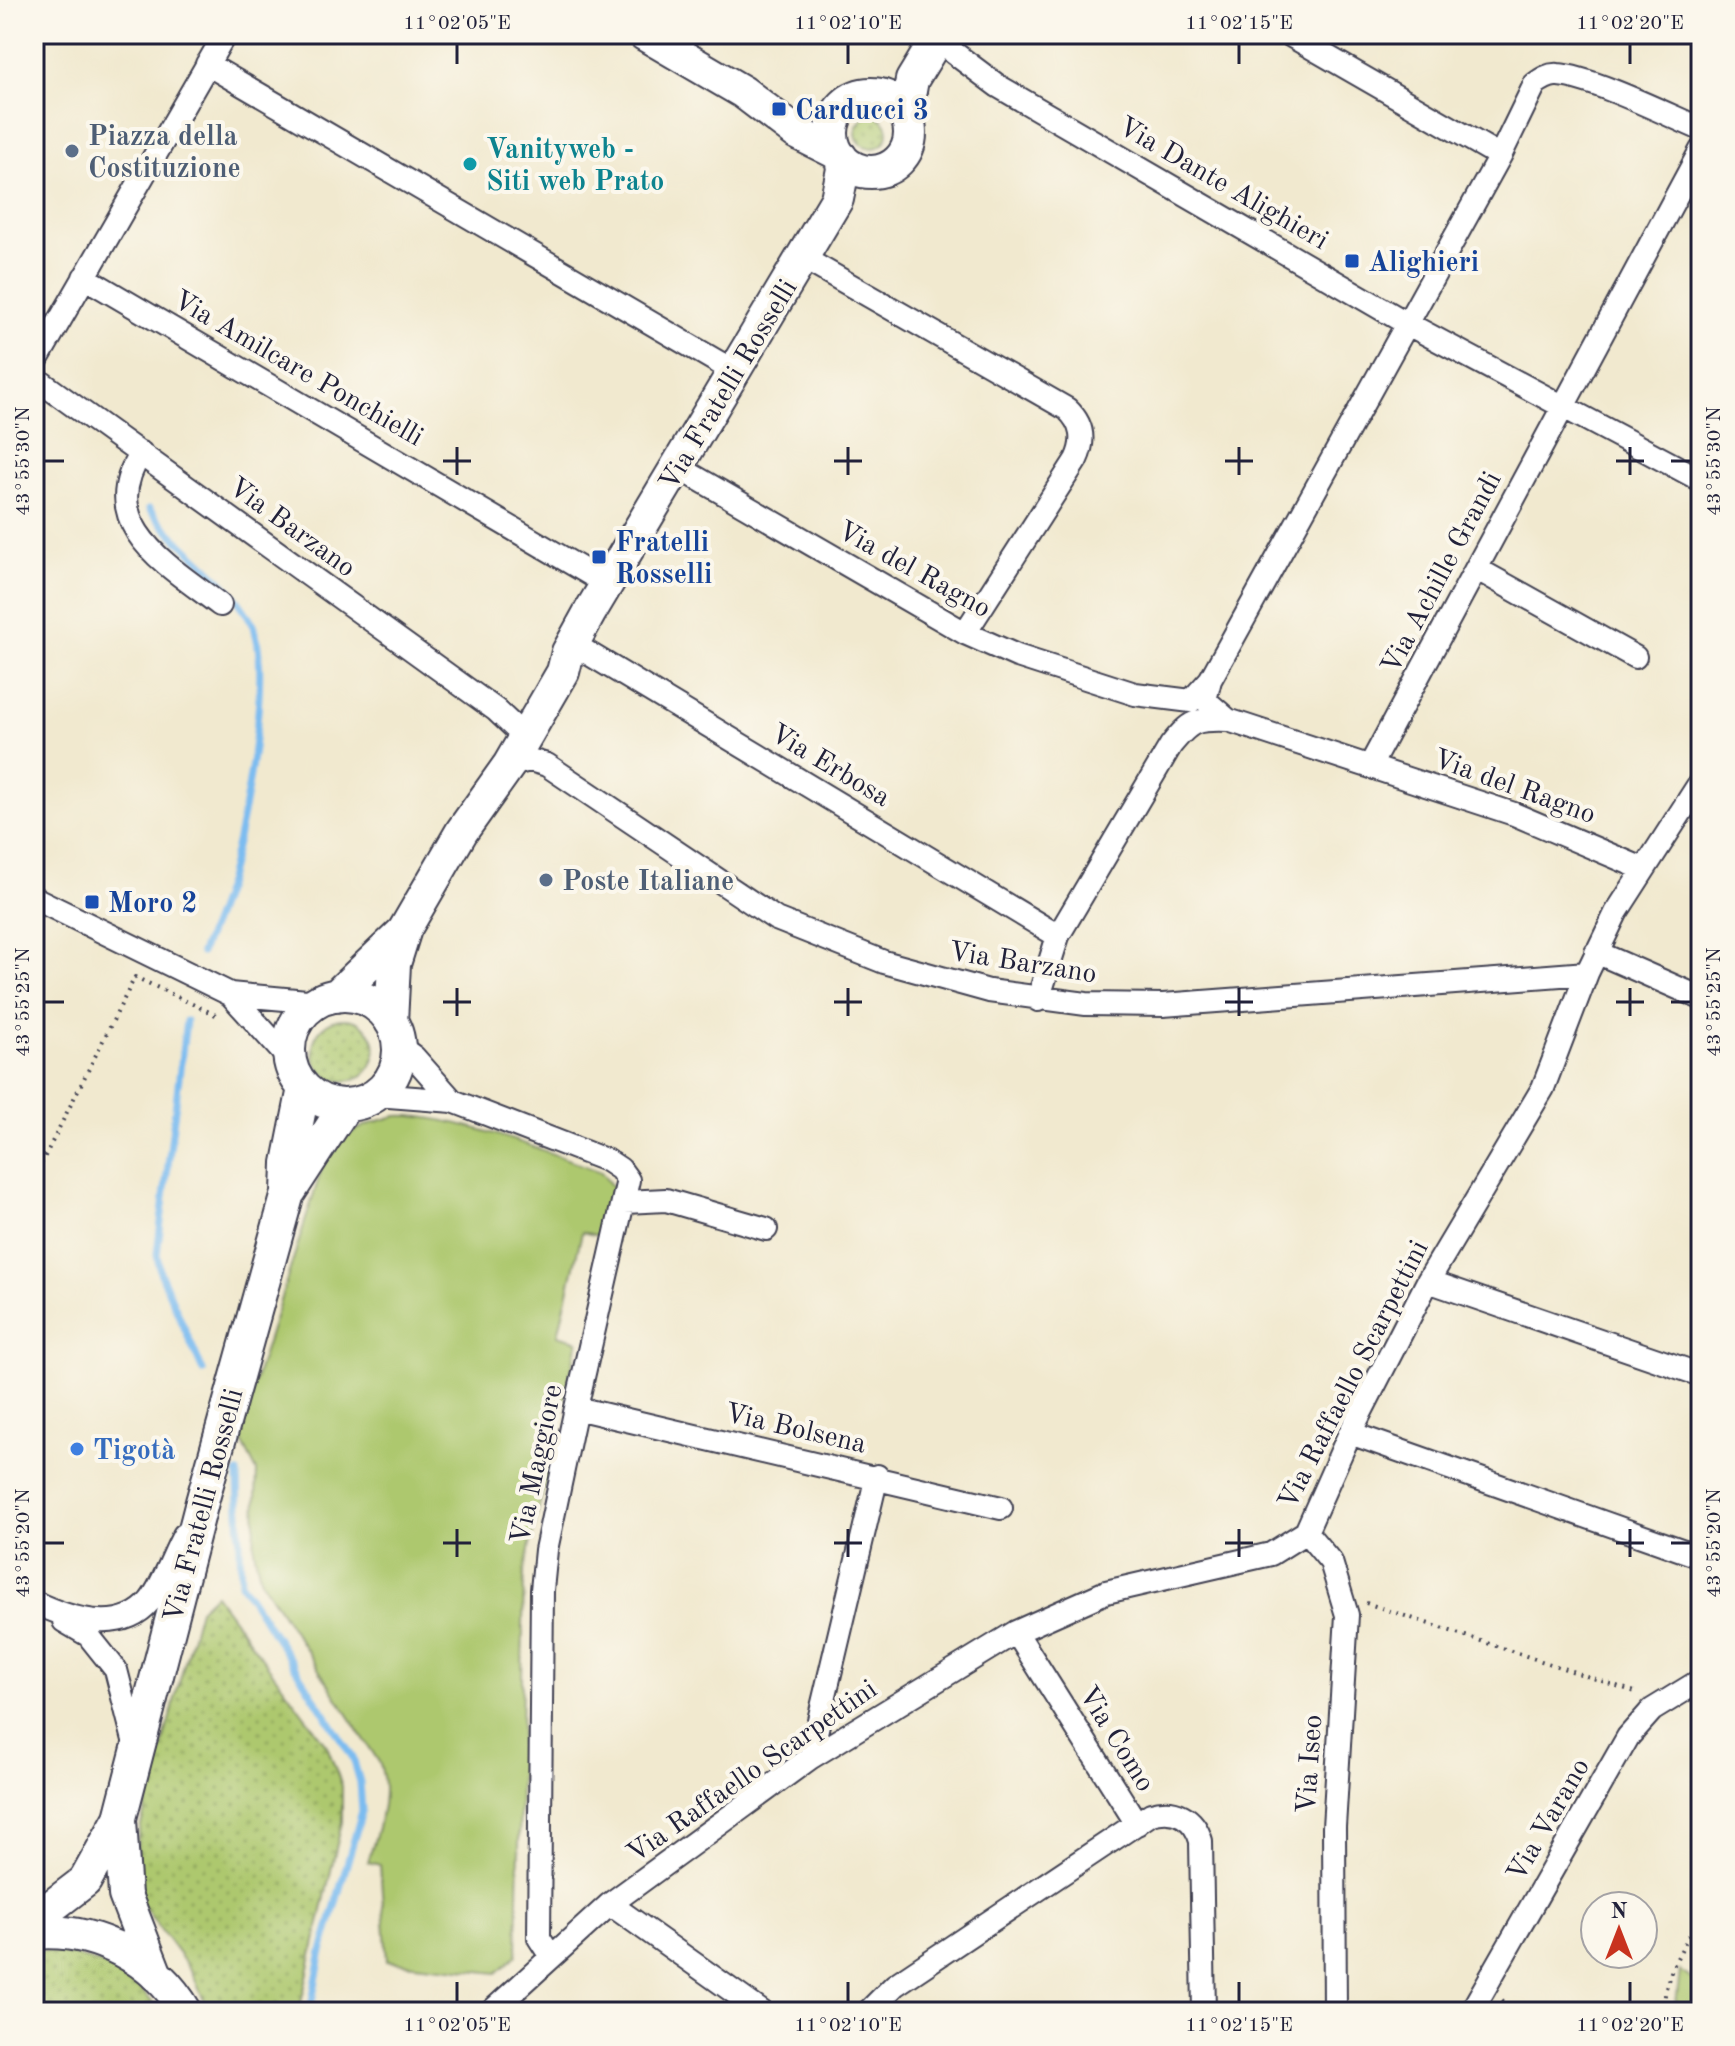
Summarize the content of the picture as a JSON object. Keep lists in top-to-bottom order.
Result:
{
  "streets": {
    "street": [
      "Via Dante Alighieri",
      "Via Amilcare Ponchielli",
      "Via Fratelli Rosselli",
      "Via Barzano",
      "Via del Ragno",
      "Via Achille Grandi",
      "Via Erbosa",
      "Via Raffaello Scarpettini",
      "Via Bolsena",
      "Via Maggiore",
      "Via Como",
      "Via Iseo",
      "Via Varano"
    ]
  },
  "crossings": [
    ["Via Dante Alighieri", "Via Achille Grandi"],
    ["Via Amilcare Ponchielli", "Via Fratelli Rosselli"],
    ["Via Fratelli Rosselli", "Via Barzano"],
    ["Via Fratelli Rosselli", "Via del Ragno"],
    ["Via Fratelli Rosselli", "Via Erbosa"],
    ["Via Barzano", "Via Raffaello Scarpettini"],
    ["Via del Ragno", "Via Achille Grandi"],
    ["Via del Ragno", "Via Raffaello Scarpettini"],
    ["Via Raffaello Scarpettini", "Via Maggiore"],
    ["Via Raffaello Scarpettini", "Via Como"],
    ["Via Raffaello Scarpettini", "Via Iseo"],
    ["Via Bolsena", "Via Maggiore"]
  ],
  "places": {
    "transit": [
      "Carducci 3",
      "Alighieri",
      "Fratelli Rosselli",
      "Moro 2"
    ],
    "other": [
      "Piazza della Costituzione",
      "Vanityweb - Siti web Prato",
      "Poste Italiane",
      "Tigotà"
    ]
  },
  "north": "top",
  "coordinates": [
    "11°02'05\"E",
    "11°02'10\"E",
    "11°02'15\"E",
    "11°02'20\"E",
    "43°55'30\"N",
    "43°55'25\"N",
    "43°55'20\"N"
  ]
}
